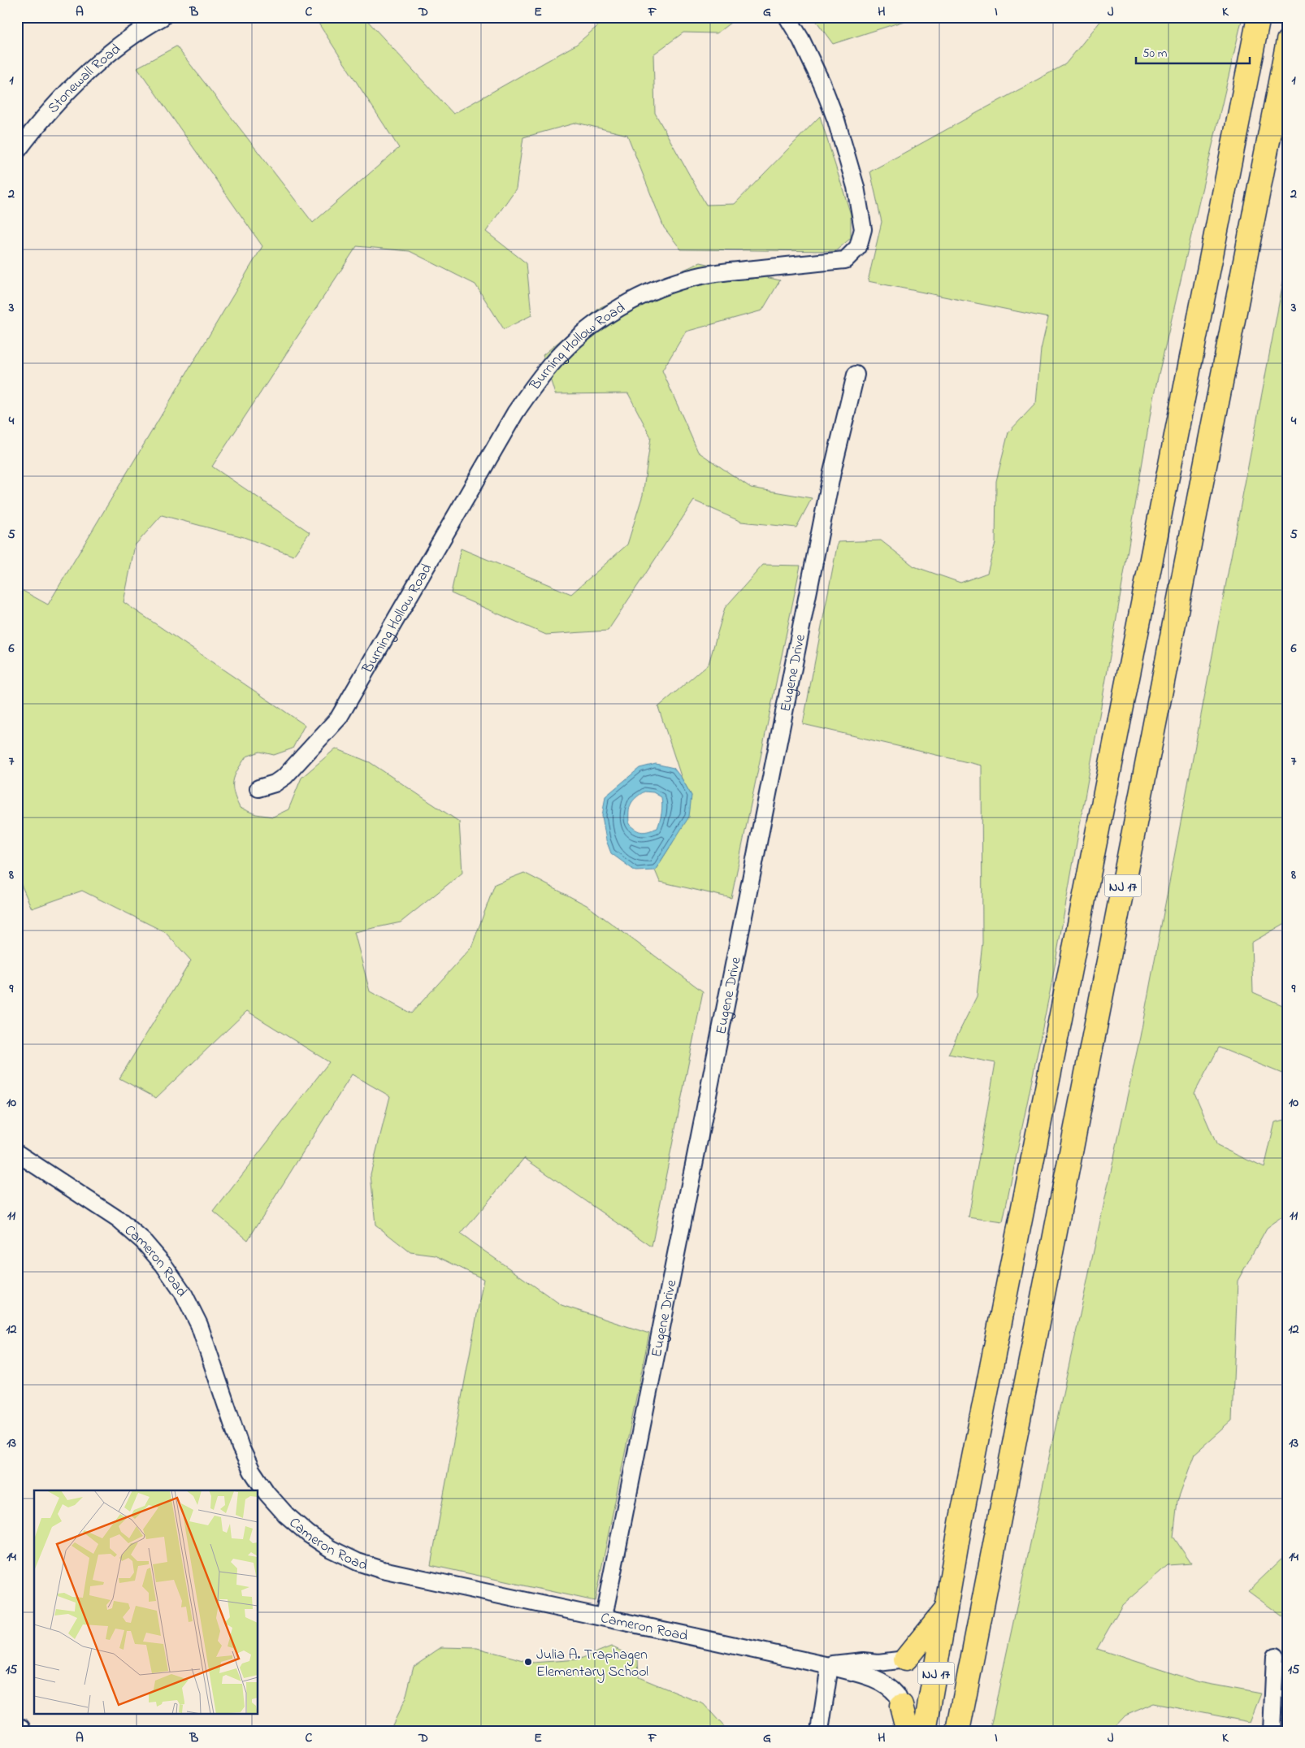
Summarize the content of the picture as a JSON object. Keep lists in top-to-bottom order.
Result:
{
  "streets": {
    "highway": ["NJ 17"],
    "street": [
      "Stonewall Road",
      "Burning Hollow Road",
      "Eugene Drive",
      "Cameron Road"
    ]
  },
  "crossings": [
    ["Eugene Drive", "Cameron Road"]
  ],
  "places": ["Julia A. Traphagen Elementary School"],
  "scale_bar": "50 m",
  "grid": {
    "columns": [
      "A",
      "B",
      "C",
      "D",
      "E",
      "F",
      "G",
      "H",
      "I",
      "J",
      "K"
    ],
    "rows": [
      "1",
      "2",
      "3",
      "4",
      "5",
      "6",
      "7",
      "8",
      "9",
      "10",
      "11",
      "12",
      "13",
      "14",
      "15"
    ]
  }
}
